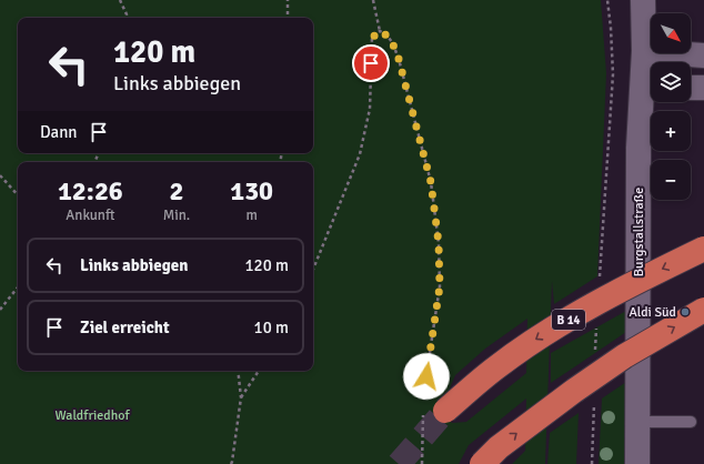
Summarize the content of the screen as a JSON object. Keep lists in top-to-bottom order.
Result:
{
  "streets": {
    "highway": ["B 14"],
    "main road": ["Burgstallstraße"]
  },
  "parks": ["Waldfriedhof"],
  "places": ["Aldi Süd"],
  "north": "bottom right",
  "page": {
    "map_buttons": ["+", "−"],
    "turn": ["120 m", "Links abbiegen"],
    "then": "Dann",
    "eta": [
      "12:26",
      "Ankunft",
      "2",
      "Min.",
      "130",
      "m"
    ],
    "list": [
      {
        "name": "Links abbiegen",
        "value": "120 m"
      },
      {
        "name": "Ziel erreicht",
        "value": "10 m"
      }
    ]
  }
}
